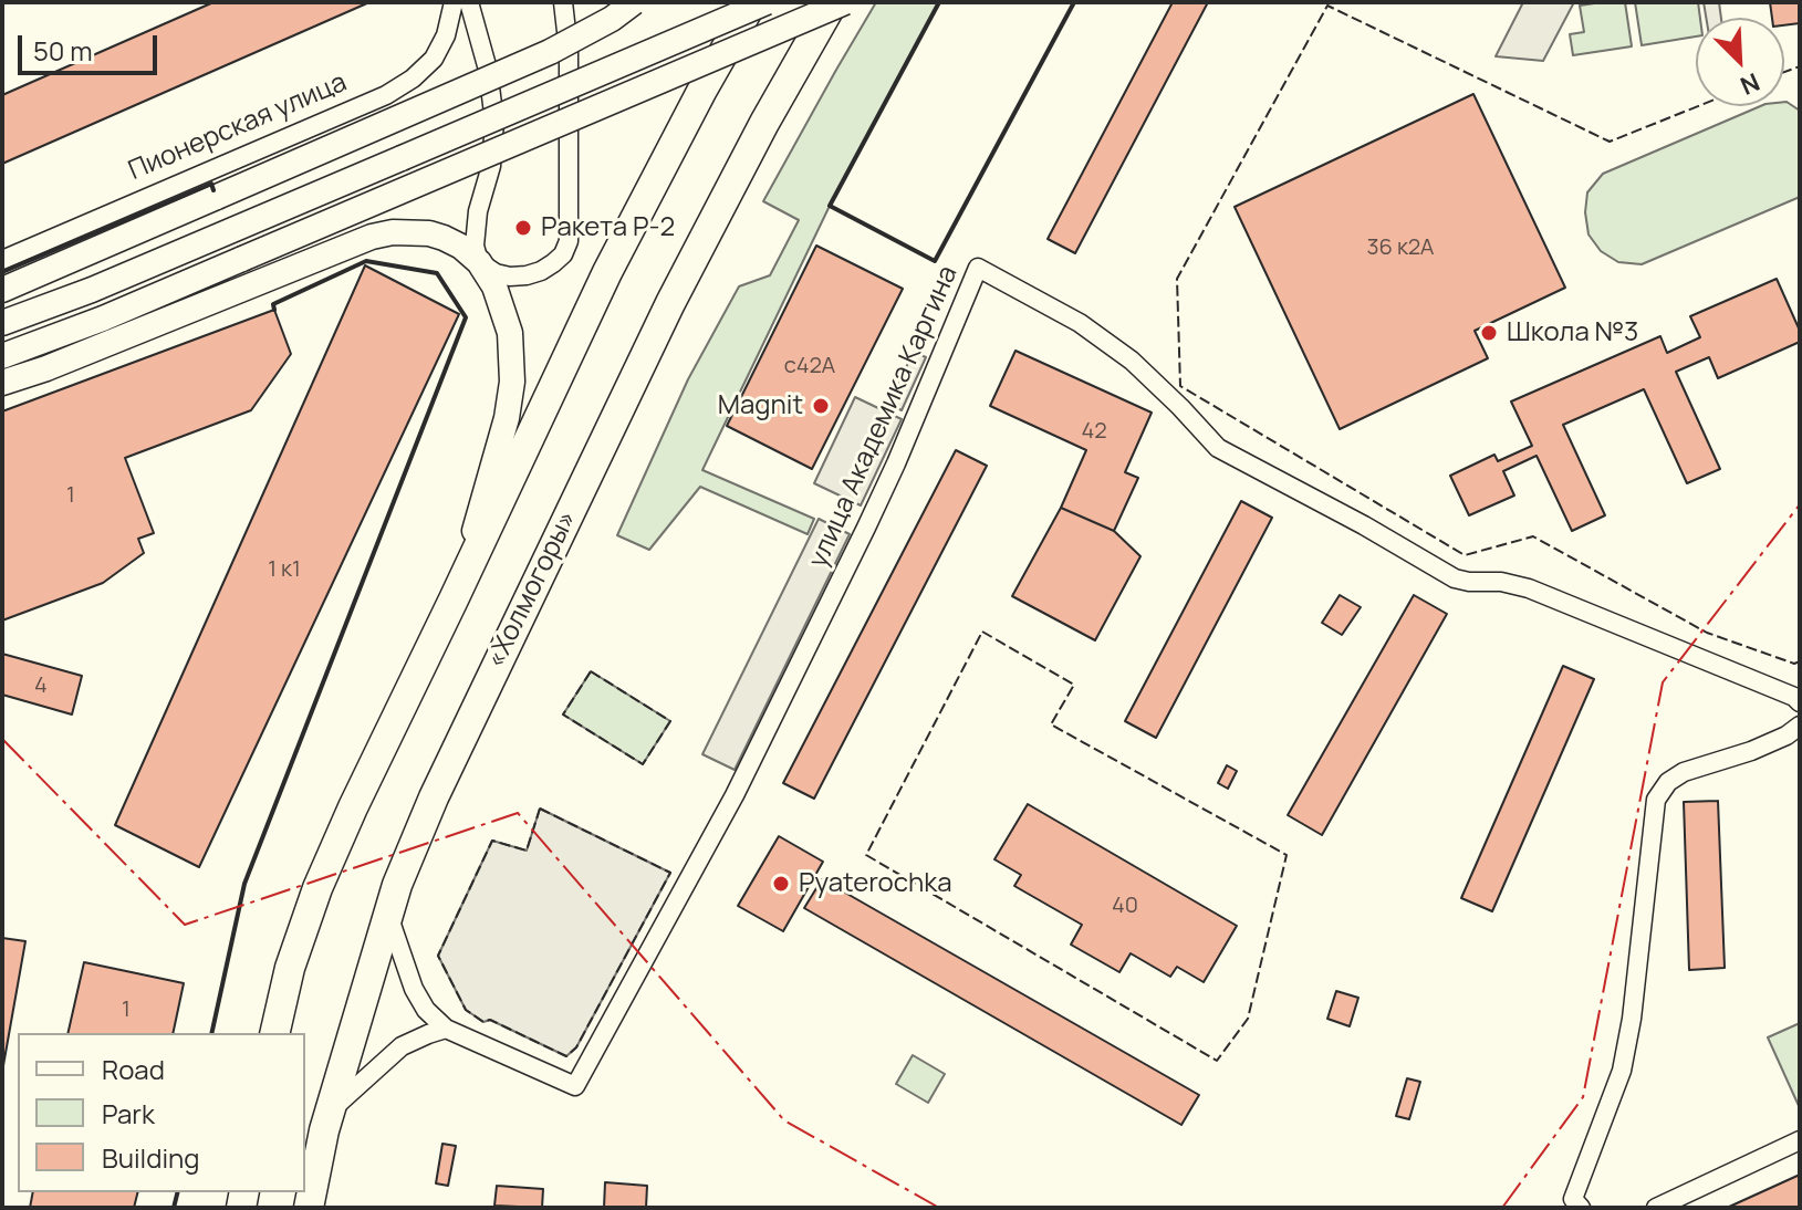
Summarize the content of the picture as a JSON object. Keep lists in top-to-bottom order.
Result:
{
  "streets": {
    "highway": ["«Холмогоры»"],
    "street": ["Пионерская улица", "улица Академика Каргина"]
  },
  "crossings": [
    ["улица Академика Каргина", "«Холмогоры»"]
  ],
  "places": [
    "Ракета Р-2",
    "Школа №3",
    "Magnit",
    "Pyaterochka"
  ],
  "house_numbers": [
    "36 к2А",
    "с42А",
    "42",
    "1",
    "1 к1",
    "4",
    "40",
    "1"
  ],
  "legend": ["Road", "Park", "Building"],
  "scale_bar": "50 m",
  "north": "bottom right"
}
